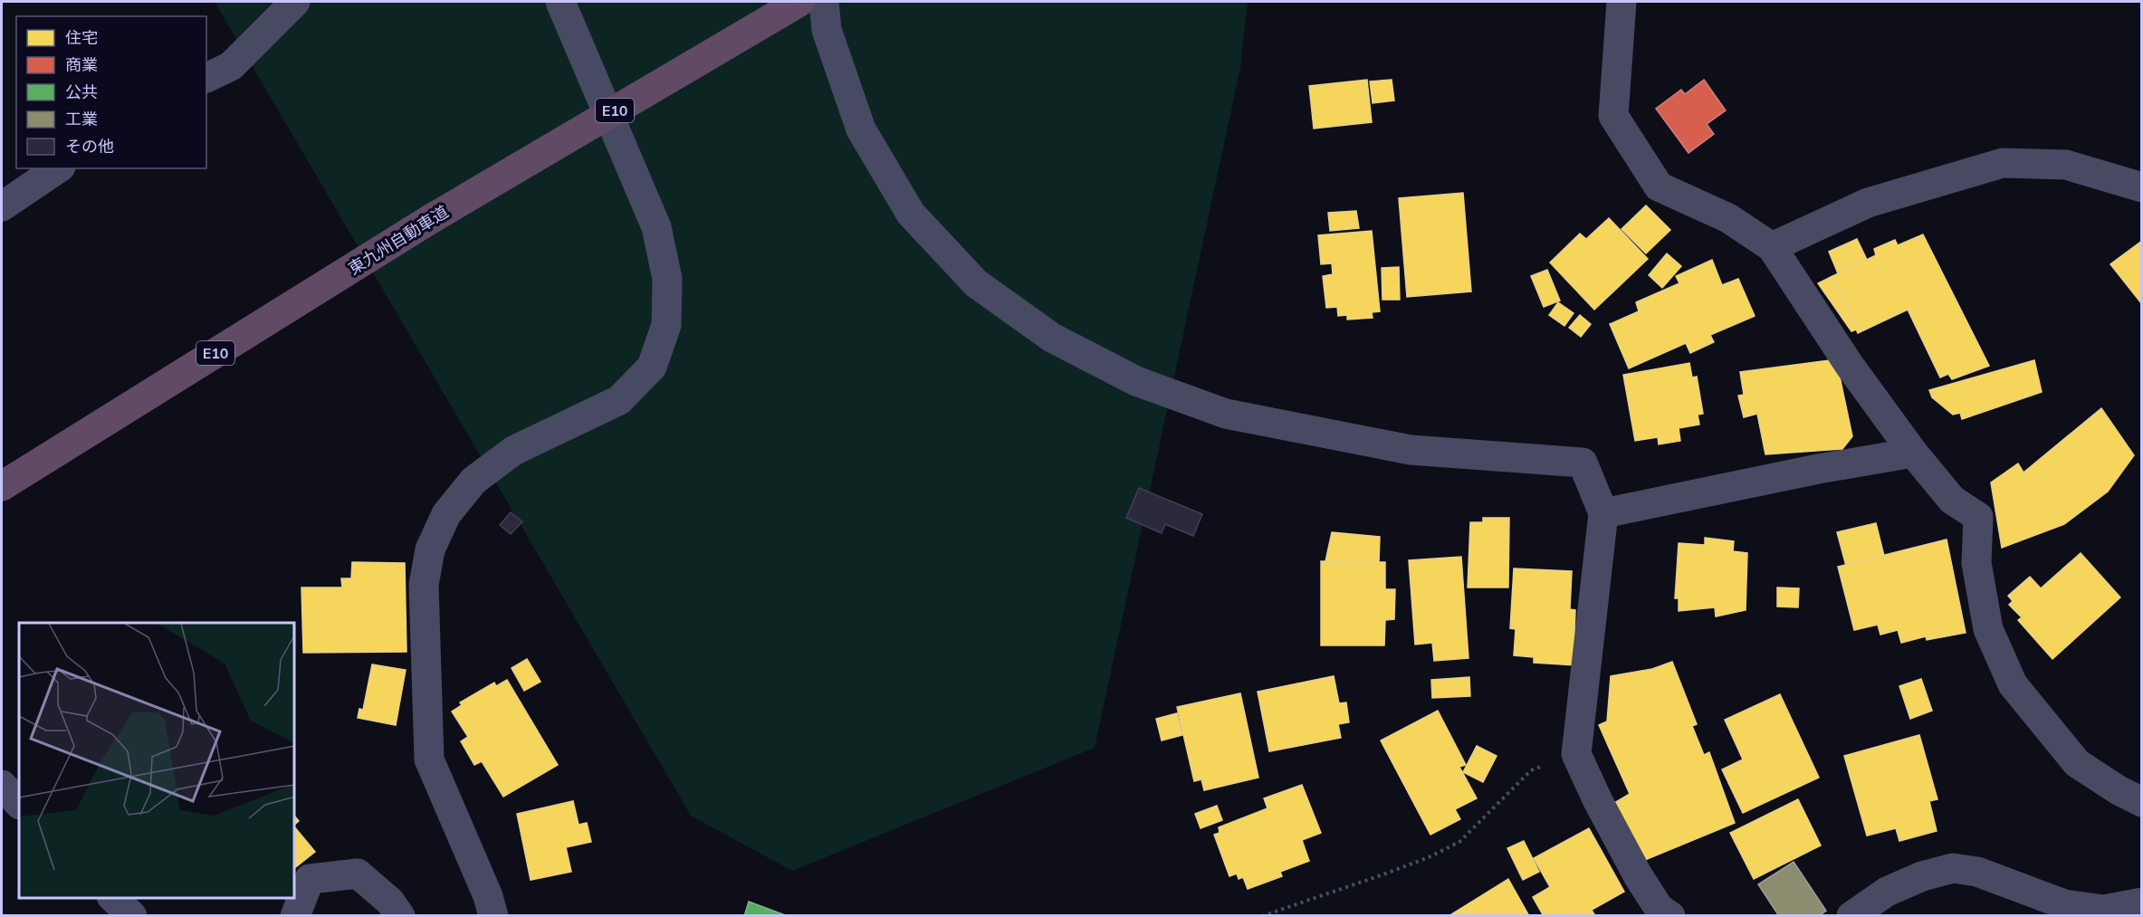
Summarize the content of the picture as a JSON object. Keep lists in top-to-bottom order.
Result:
{
  "streets": {
    "highway": ["E10", "東九州自動車道"]
  },
  "legend": [
    "住宅",
    "商業",
    "公共",
    "工業",
    "その他"
  ]
}
